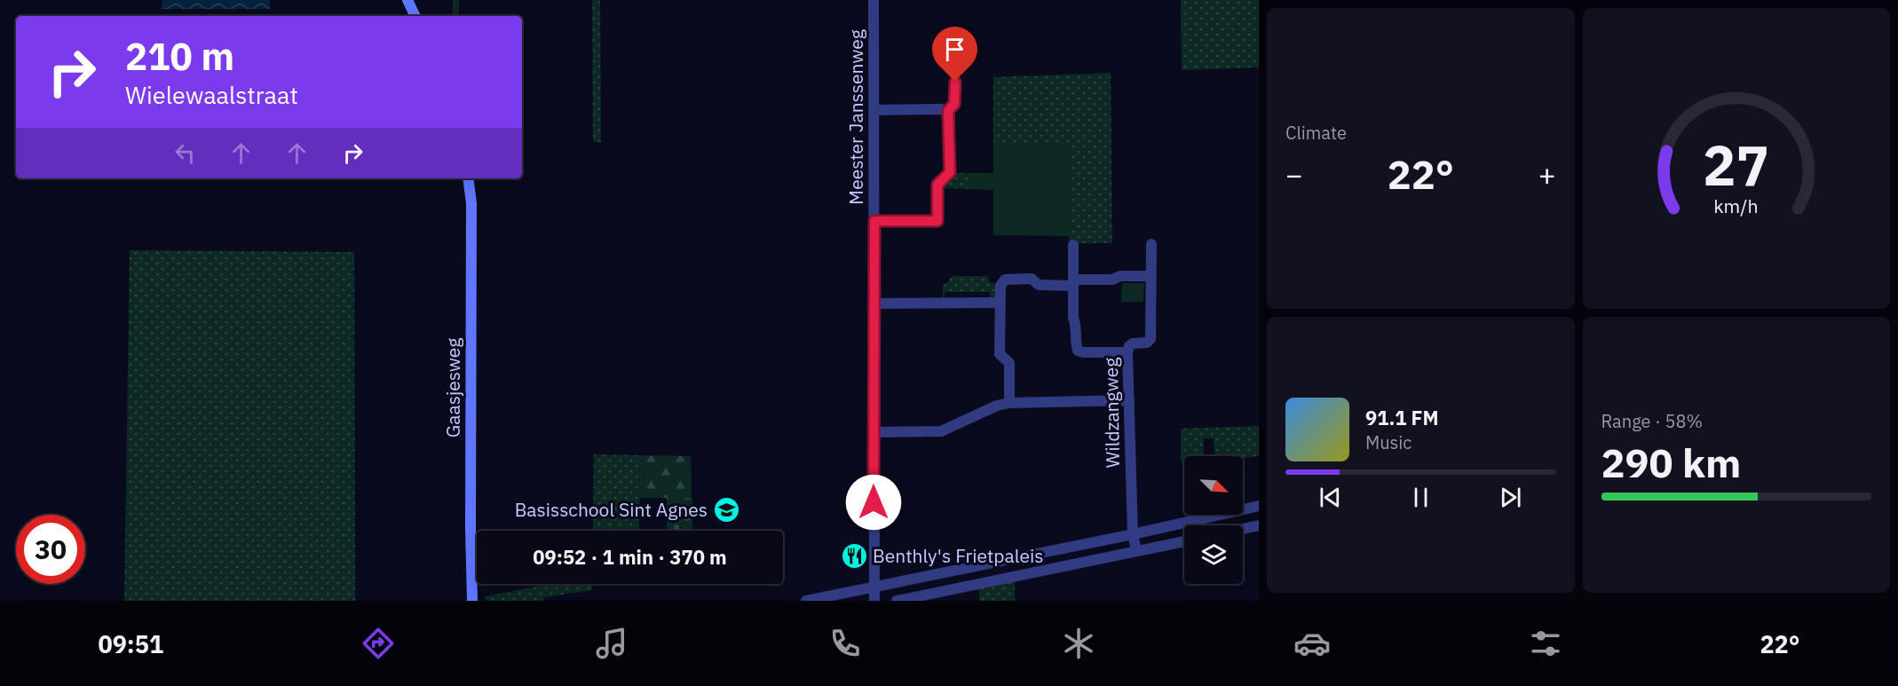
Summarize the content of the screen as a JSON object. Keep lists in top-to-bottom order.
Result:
{
  "streets": {
    "main road": ["Gaasjesweg"],
    "street": ["Meester Janssenweg", "Wildzangweg"]
  },
  "places": {
    "school or university": ["Basisschool Sint Agnes"],
    "restaurant": ["Benthly's Frietpaleis"]
  },
  "north": "bottom right",
  "page": {
    "tile": [
      "Climate",
      ["Range · 58%", "290 km"]
    ],
    "turn": ["210 m", "Wielewaalstraat"],
    "heat": ["−", "22°", "+"],
    "song": ["91.1 FM", "Music"],
    "limit": "30",
    "trip": "09:52 · 1 min · 370 m",
    "tabs": ["09:51", "22°"],
    "gauge": ["27", "km/h"]
  }
}
